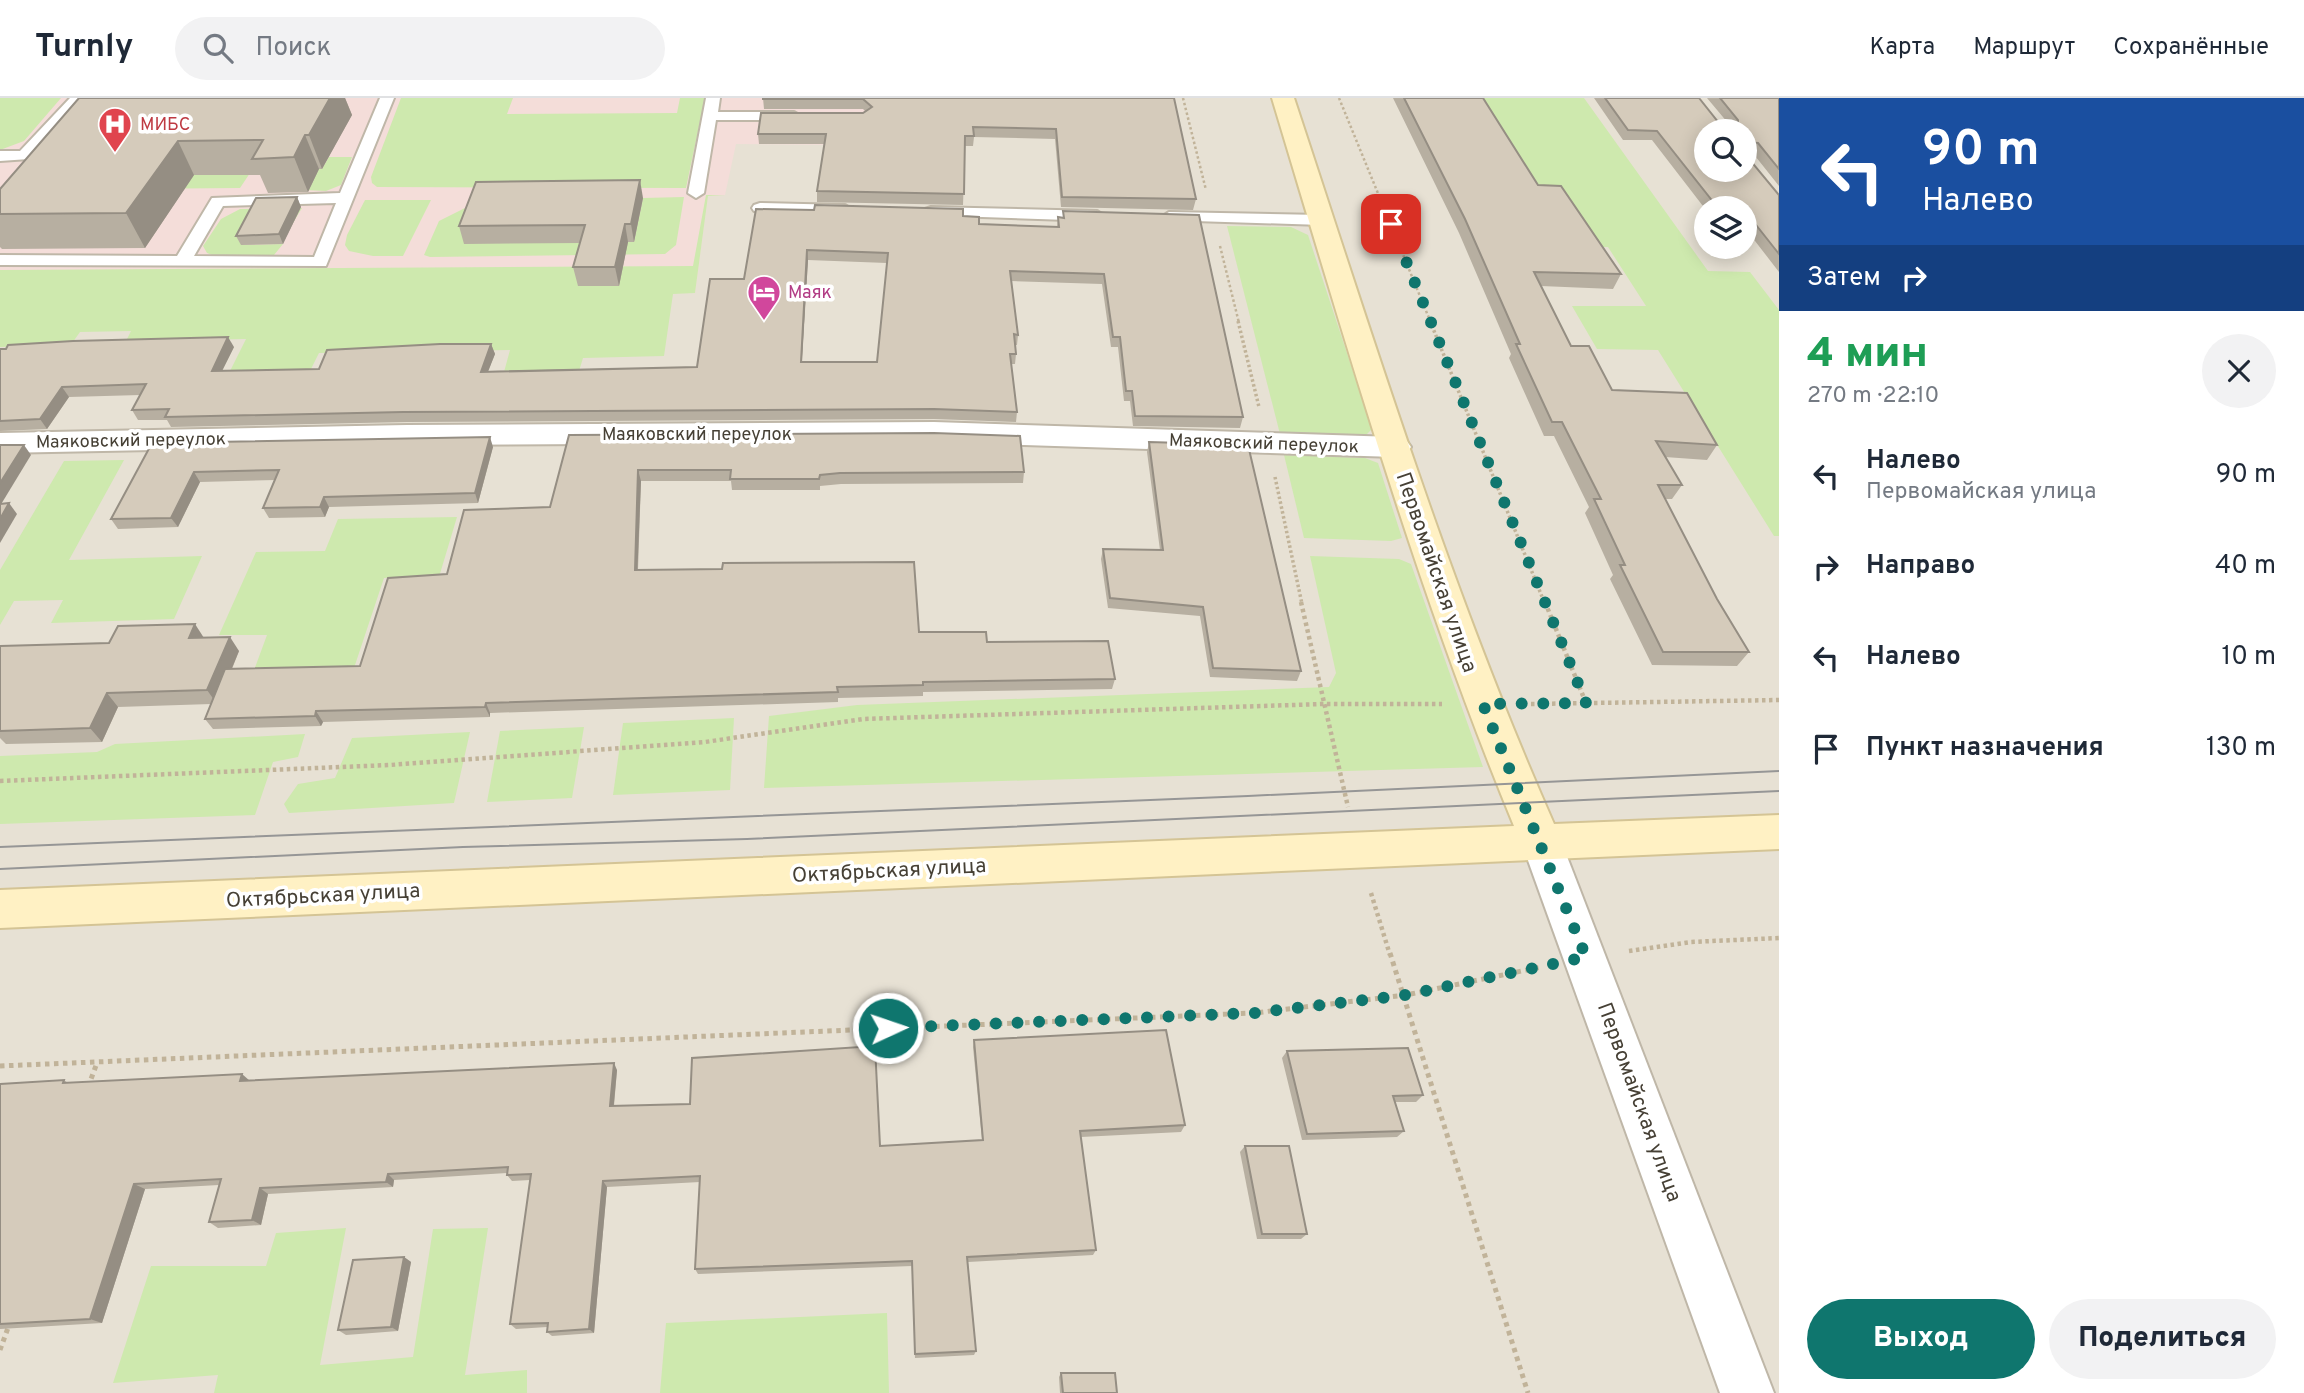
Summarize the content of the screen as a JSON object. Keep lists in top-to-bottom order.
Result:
{
  "streets": {
    "main road": ["Первомайская улица", "Октябрьская улица"],
    "street": ["Маяковский переулок"]
  },
  "crossings": [
    ["Маяковский переулок", "Первомайская улица"],
    ["Первомайская улица", "Октябрьская улица"]
  ],
  "places": {
    "hospital": ["МИБС"],
    "hotel": ["Маяк"]
  },
  "page": {
    "header": "Turnly",
    "search": "Поиск",
    "nav": ["Карта", "Маршрут", "Сохранённые"],
    "turn": ["90 m", "Налево"],
    "then": "Затем",
    "heading": ["4 мин", "270 m · 22:10"],
    "list": [
      {
        "name": "Налево",
        "note": "Первомайская улица",
        "value": "90 m"
      },
      {
        "name": "Направо",
        "value": "40 m"
      },
      {
        "name": "Налево",
        "value": "10 m"
      },
      {
        "name": "Пункт назначения",
        "value": "130 m"
      }
    ],
    "buttons": ["Выход", "Поделиться"]
  }
}
